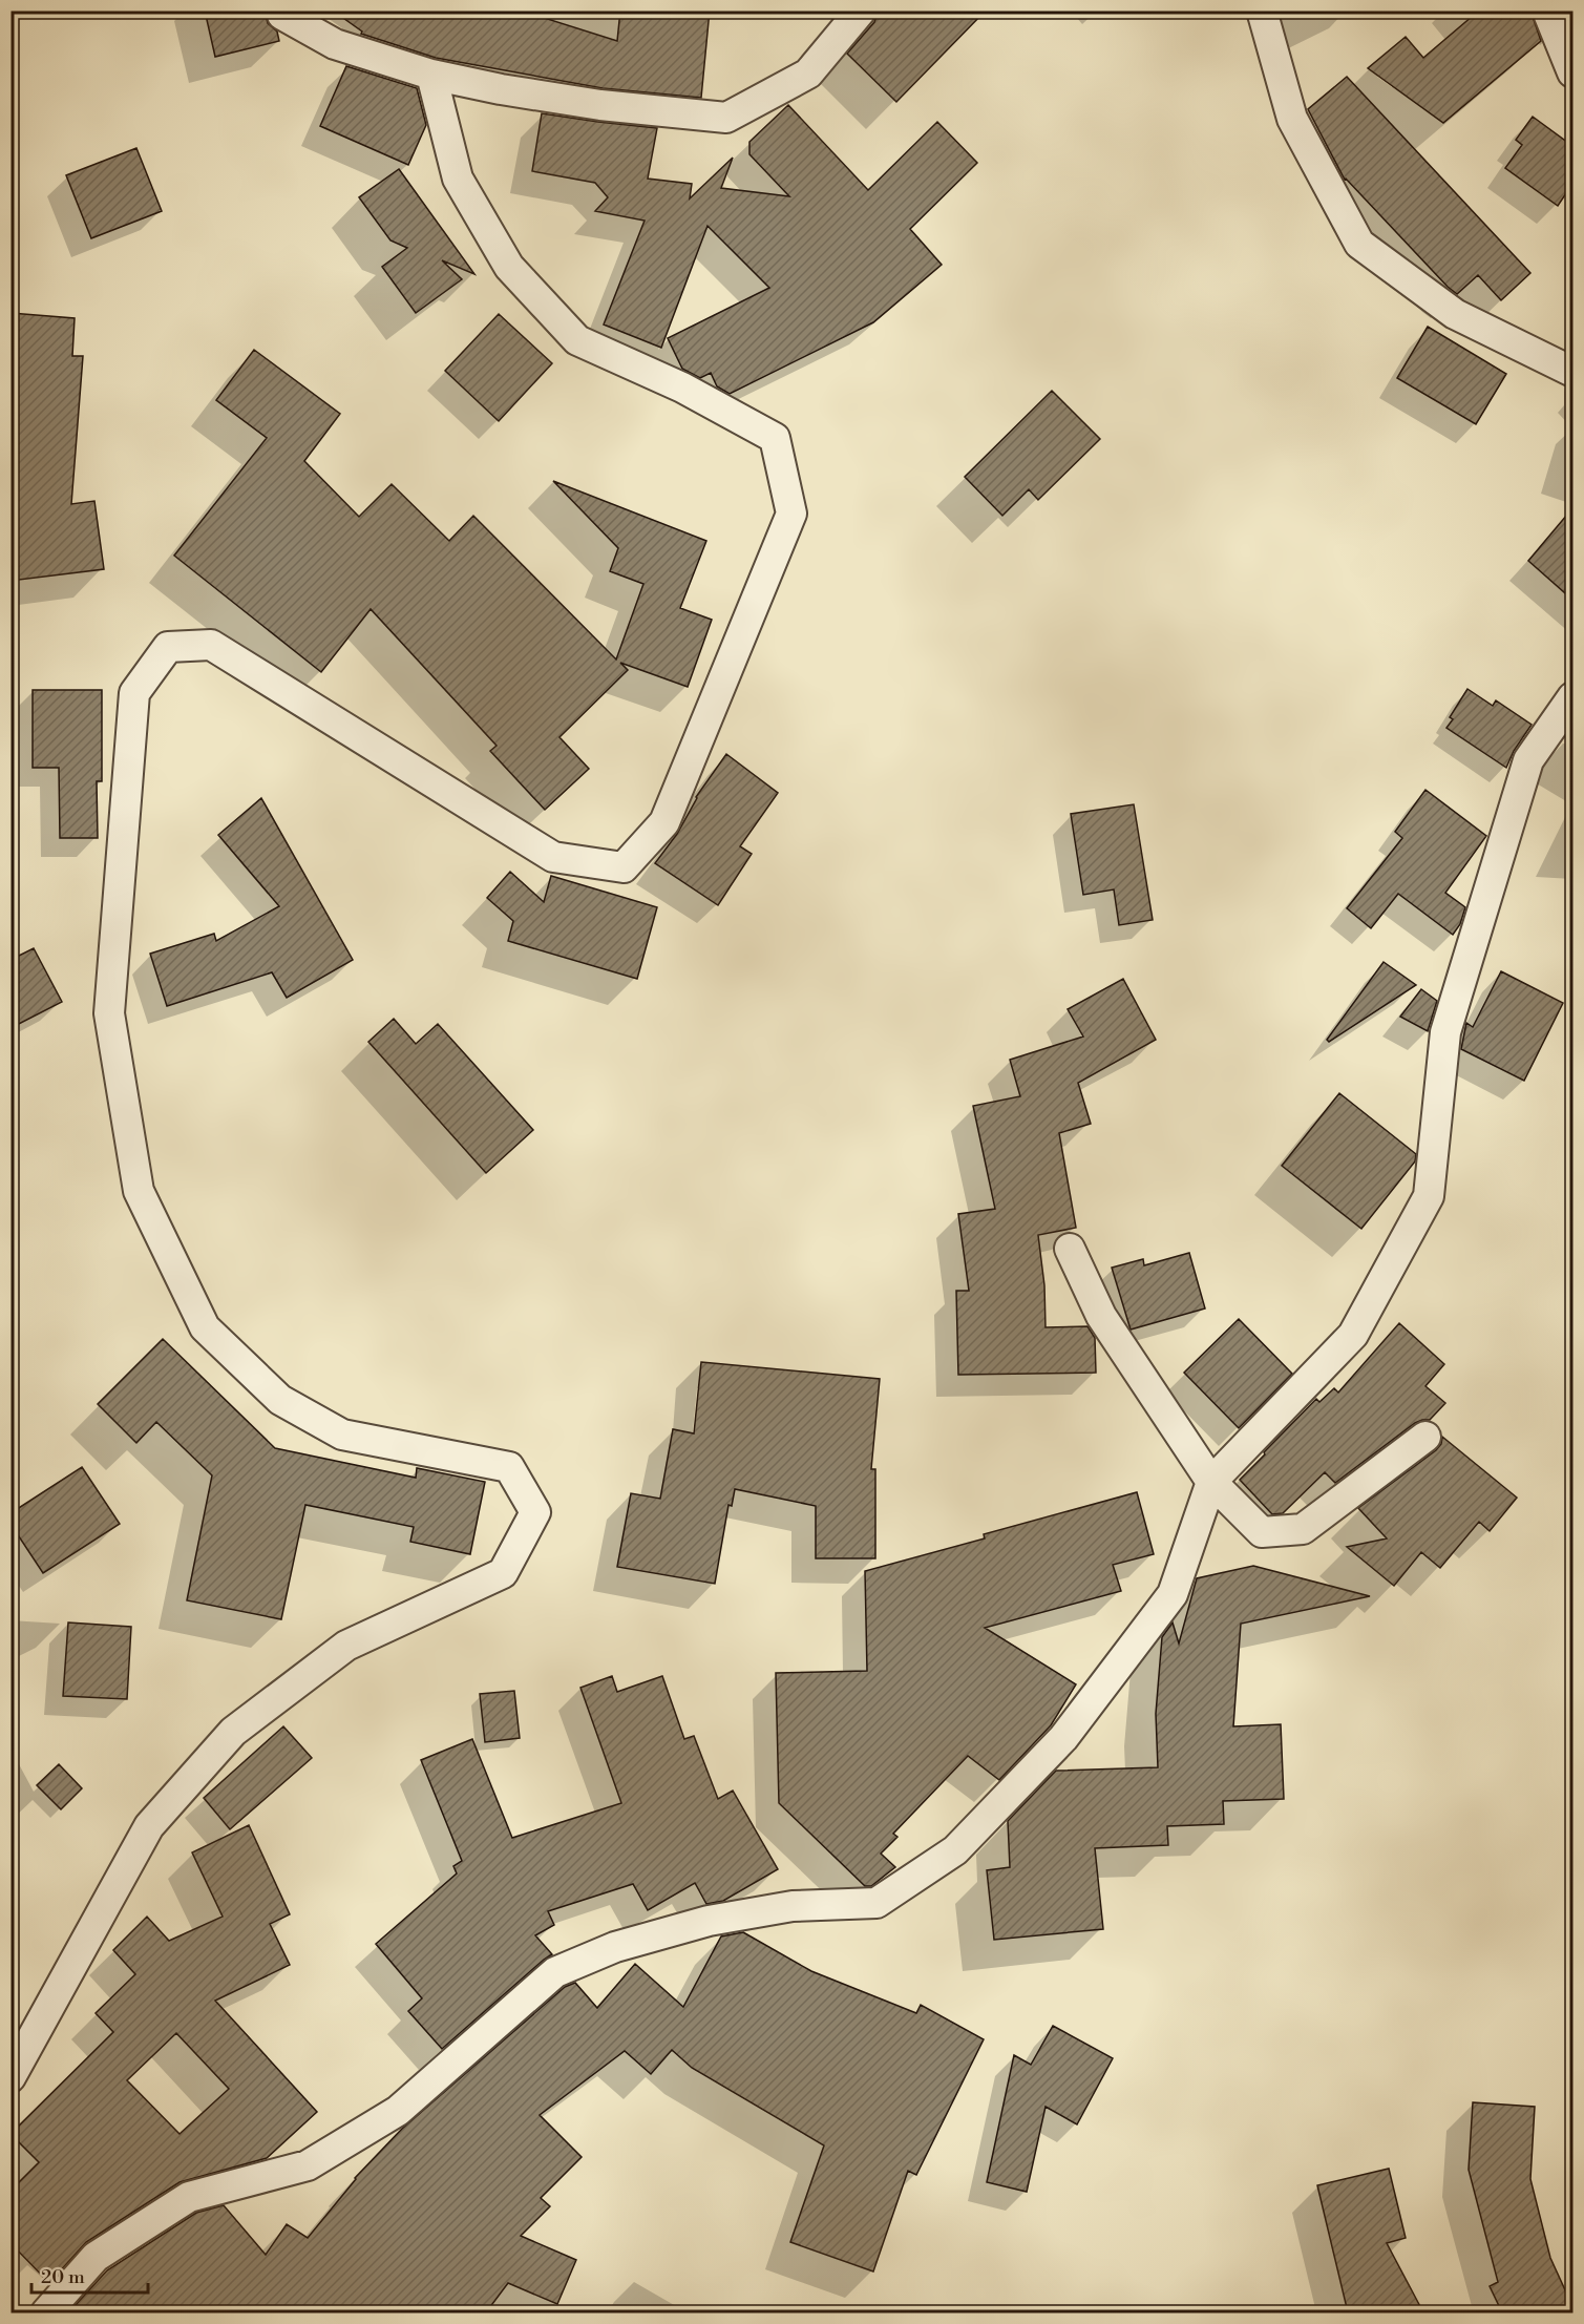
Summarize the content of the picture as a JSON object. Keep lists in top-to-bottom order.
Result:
{
  "scale_bar": "20 m"
}
